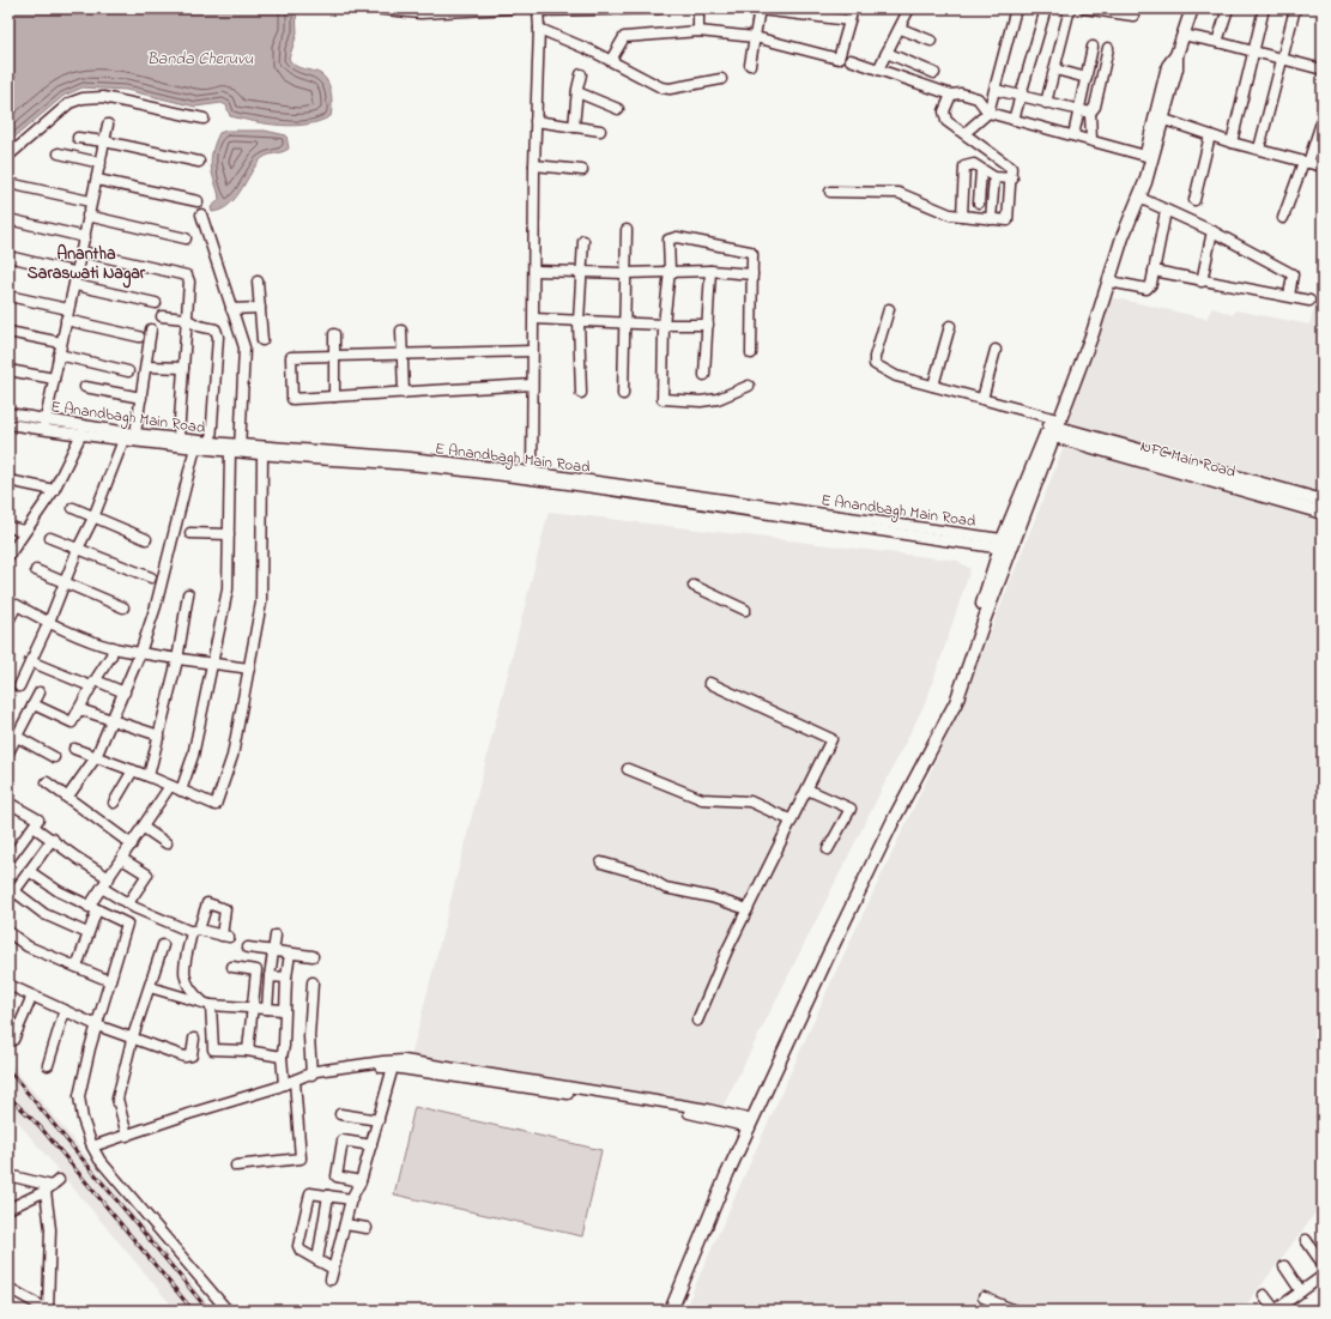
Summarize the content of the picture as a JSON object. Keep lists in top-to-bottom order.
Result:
{
  "streets": {
    "main road": ["NFC Main Road"],
    "street": ["E Anandbagh Main Road"]
  },
  "districts": ["Anantha Saraswati Nagar"],
  "water": ["Banda Cheruvu"]
}
